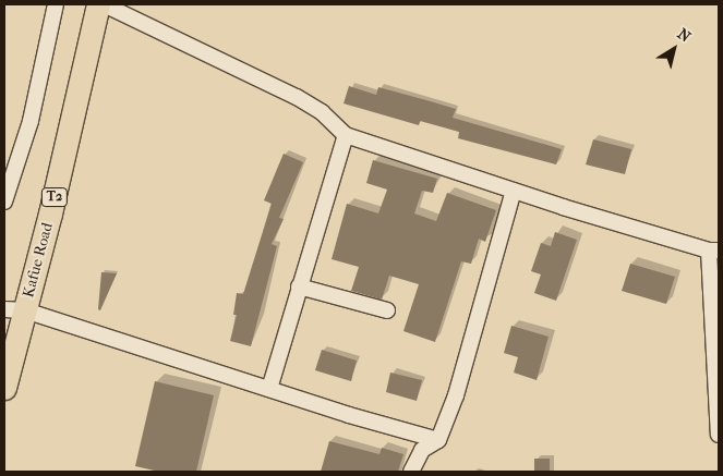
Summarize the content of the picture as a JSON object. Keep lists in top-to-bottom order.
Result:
{
  "streets": {
    "highway": ["T2", "Kafue Road"]
  },
  "north": "top right"
}
